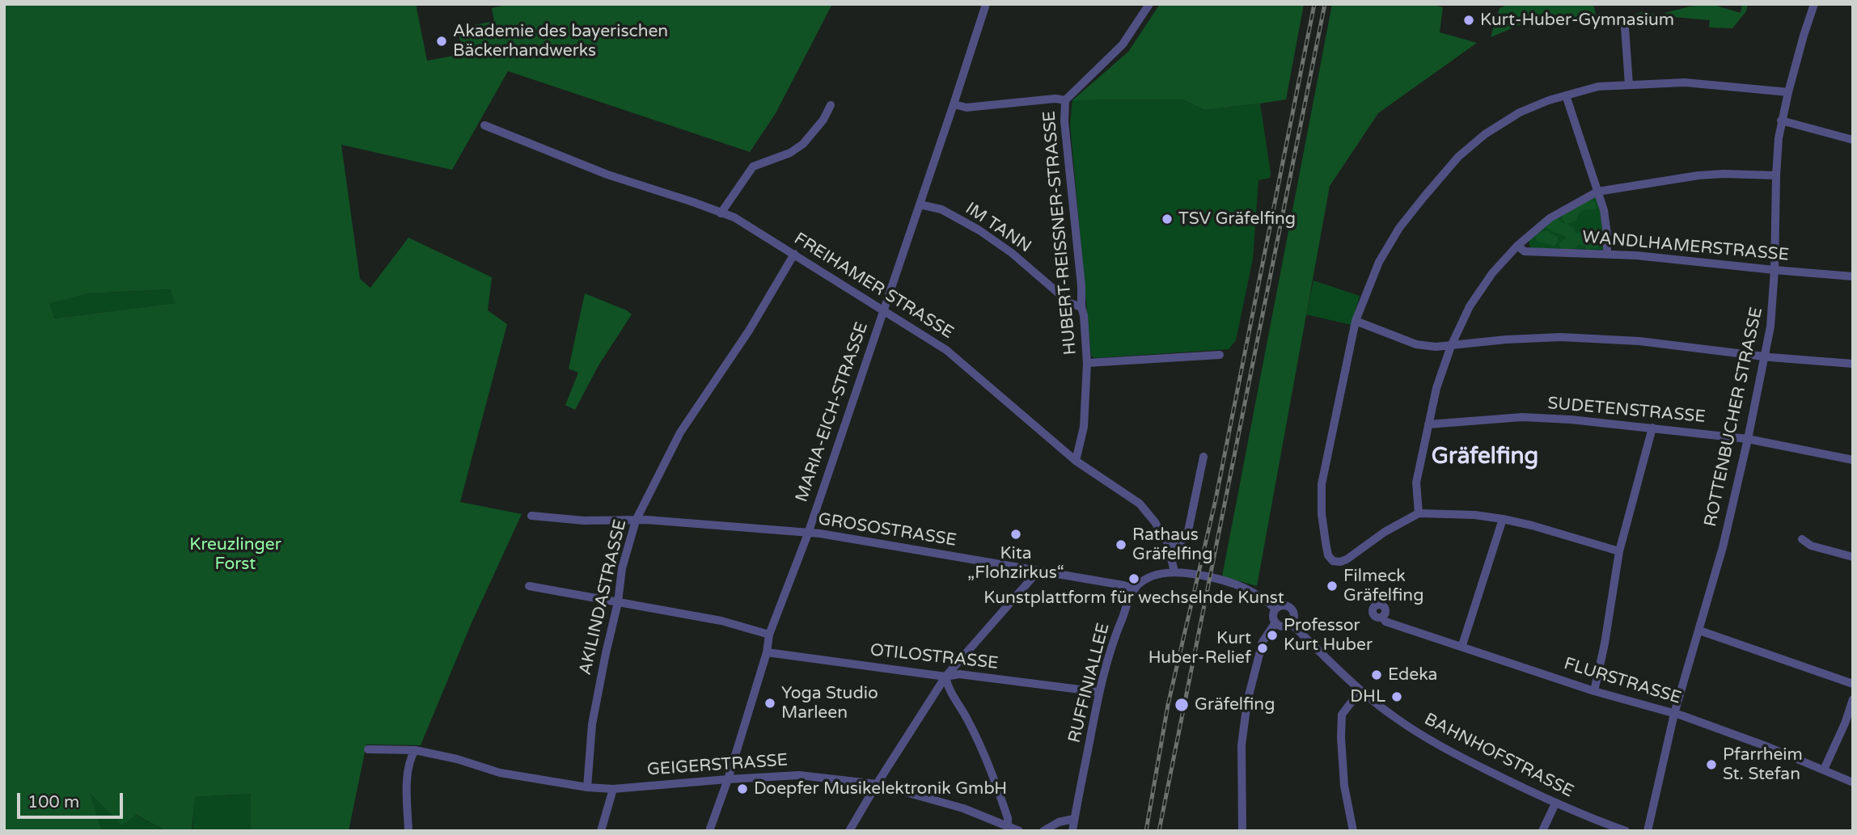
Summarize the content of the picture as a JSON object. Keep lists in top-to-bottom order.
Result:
{
  "streets": {
    "street": [
      "IM TANN",
      "HUBERT-REISSNER-STRASSE",
      "WANDLHAMERSTRASSE",
      "FREIHAMER STRASSE",
      "SUDETENSTRASSE",
      "MARIA-EICH-STRASSE",
      "ROTTENBUCHER STRASSE",
      "GROSOSTRASSE",
      "AKILINDASTRASSE",
      "OTILOSTRASSE",
      "FLURSTRASSE",
      "RUFFINIALLEE",
      "BAHNHOFSTRASSE",
      "GEIGERSTRASSE"
    ]
  },
  "crossings": [
    ["IM TANN", "HUBERT-REISSNER-STRASSE"],
    ["IM TANN", "MARIA-EICH-STRASSE"],
    ["HUBERT-REISSNER-STRASSE", "FREIHAMER STRASSE"],
    ["WANDLHAMERSTRASSE", "ROTTENBUCHER STRASSE"],
    ["FREIHAMER STRASSE", "MARIA-EICH-STRASSE"],
    ["FREIHAMER STRASSE", "AKILINDASTRASSE"],
    ["FREIHAMER STRASSE", "BAHNHOFSTRASSE"],
    ["SUDETENSTRASSE", "ROTTENBUCHER STRASSE"],
    ["MARIA-EICH-STRASSE", "GROSOSTRASSE"],
    ["MARIA-EICH-STRASSE", "OTILOSTRASSE"],
    ["MARIA-EICH-STRASSE", "GEIGERSTRASSE"],
    ["ROTTENBUCHER STRASSE", "FLURSTRASSE"],
    ["GROSOSTRASSE", "AKILINDASTRASSE"],
    ["GROSOSTRASSE", "RUFFINIALLEE"],
    ["AKILINDASTRASSE", "GEIGERSTRASSE"],
    ["OTILOSTRASSE", "RUFFINIALLEE"]
  ],
  "districts": ["Gräfelfing"],
  "parks": ["Kreuzlinger Forst"],
  "places": [
    "Kurt-Huber-Gymnasium",
    "Akademie des bayerischen Bäckerhandwerks",
    "TSV Gräfelfing",
    "Kita „Flohzirkus“",
    "Rathaus Gräfelfing",
    "Kunstplattform für wechselnde Kunst",
    "Filmeck Gräfelfing",
    "Professor Kurt Huber",
    "Kurt Huber-Relief",
    "Edeka",
    "DHL",
    "Yoga Studio Marleen",
    "Gräfelfing",
    "Pfarrheim St. Stefan",
    "Doepfer Musikelektronik GmbH"
  ],
  "scale_bar": "100 m"
}
